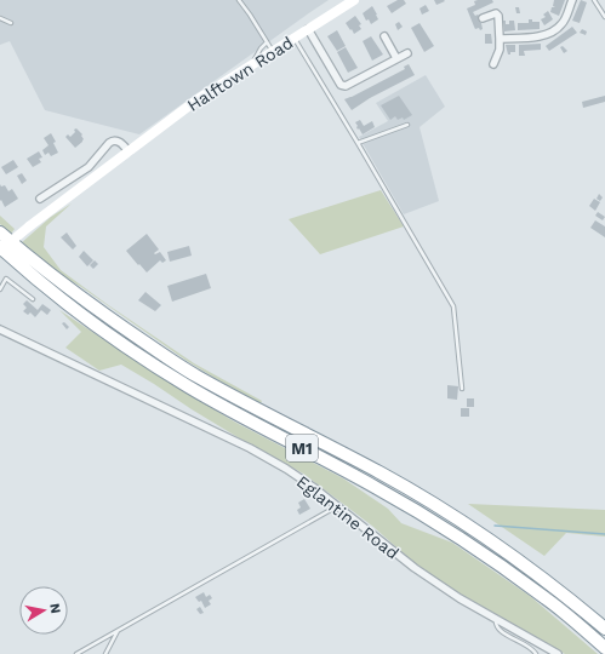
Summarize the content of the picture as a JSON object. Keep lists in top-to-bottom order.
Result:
{
  "streets": {
    "highway": ["M1"],
    "street": ["Halftown Road", "Eglantine Road"]
  },
  "north": "right"
}
